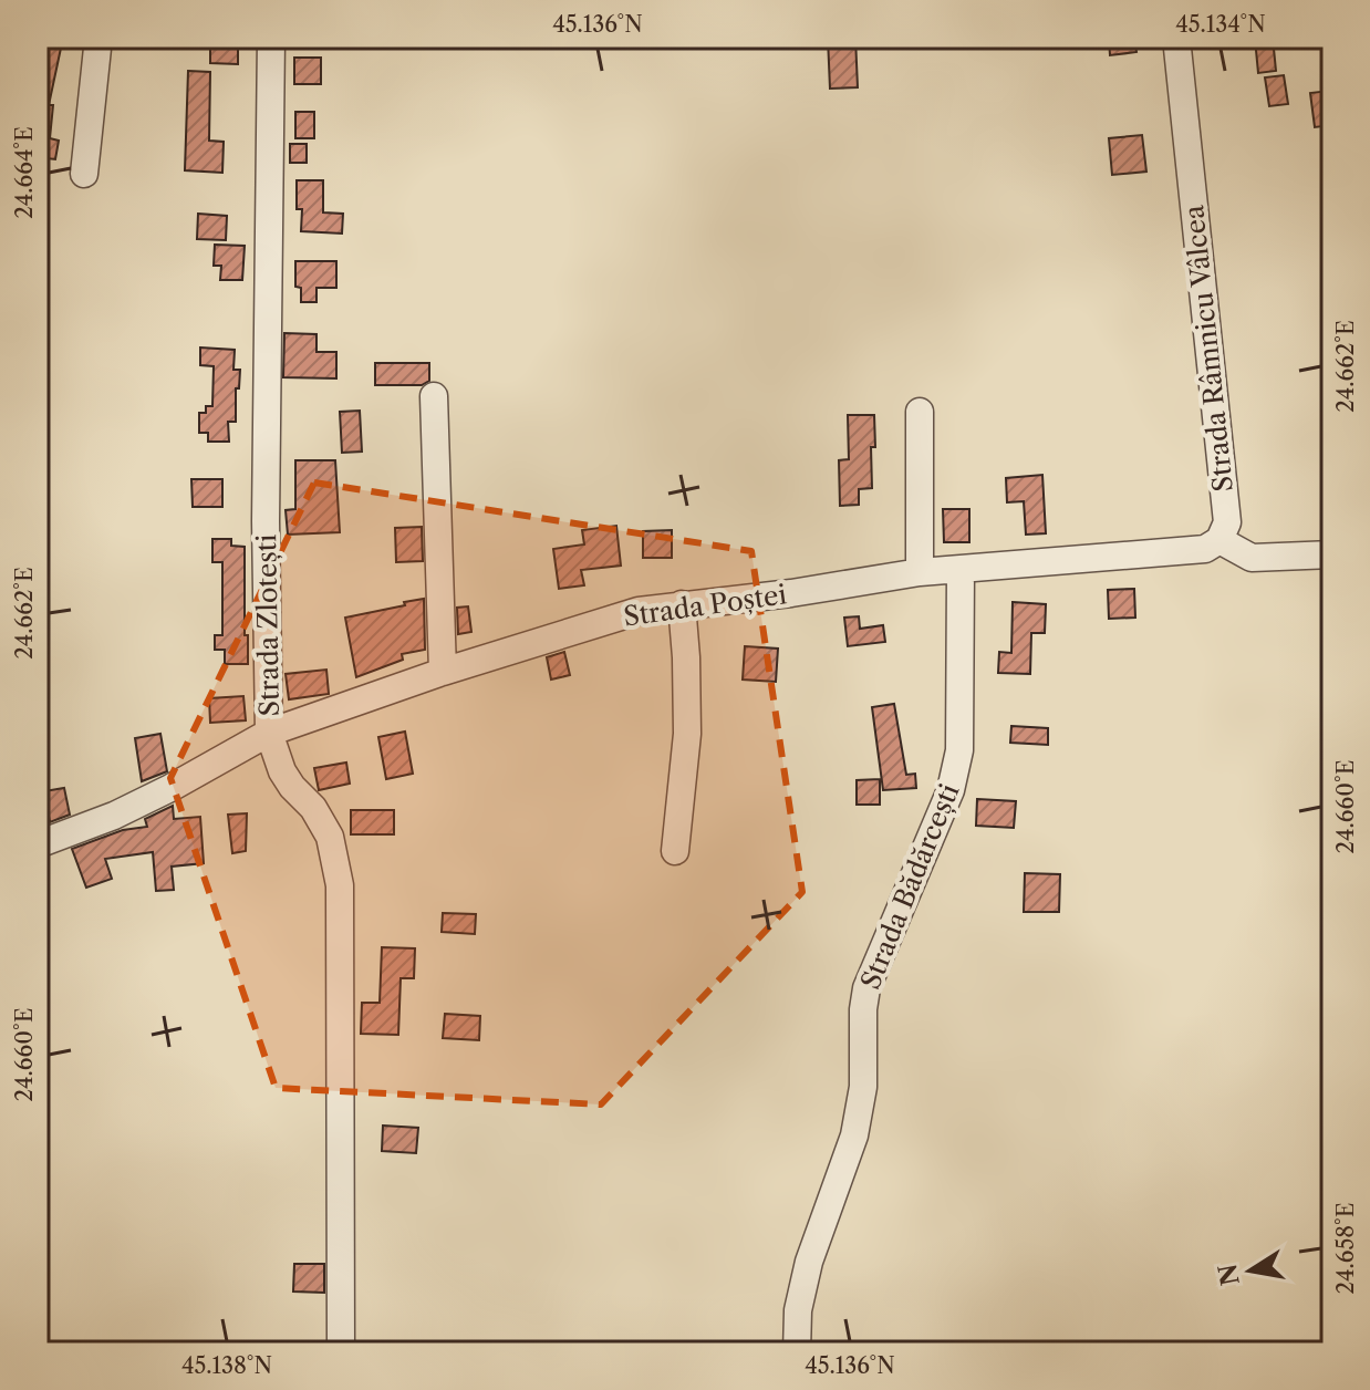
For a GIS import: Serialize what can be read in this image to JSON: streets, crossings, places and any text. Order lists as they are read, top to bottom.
{
  "streets": {
    "street": [
      "Strada Râmnicu Vâlcea",
      "Strada Poștei",
      "Strada Zlotești",
      "Strada Bădărcești"
    ]
  },
  "crossings": [
    ["Strada Râmnicu Vâlcea", "Strada Poștei"],
    ["Strada Poștei", "Strada Zlotești"],
    ["Strada Poștei", "Strada Bădărcești"]
  ],
  "north": "left",
  "coordinates": [
    "45.136°N",
    "45.134°N",
    "24.664°E",
    "24.662°E",
    "24.660°E",
    "24.658°E",
    "45.138°N"
  ]
}
